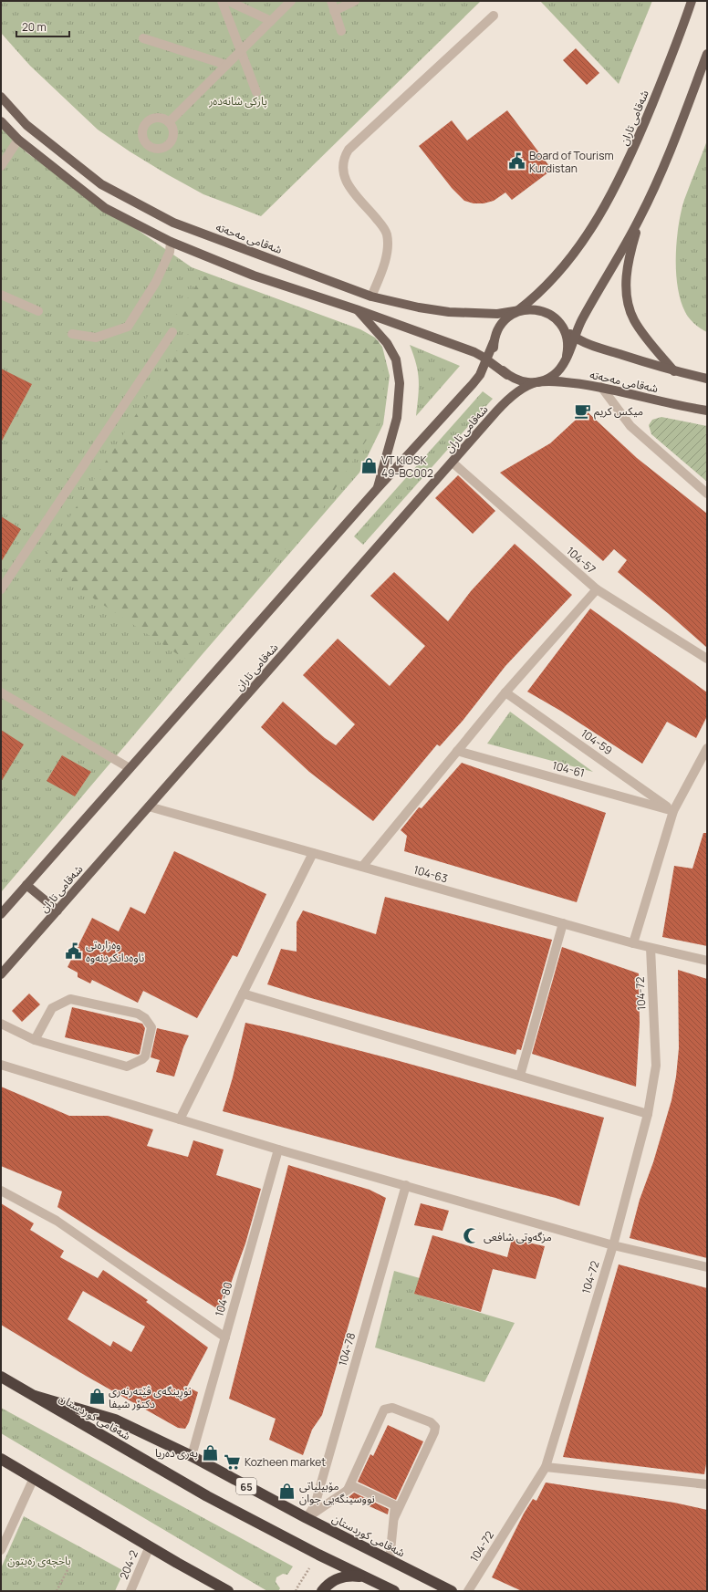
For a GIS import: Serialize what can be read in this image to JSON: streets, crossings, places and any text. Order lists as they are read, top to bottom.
{
  "streets": {
    "highway": ["شەقامی کوردستان", "65"],
    "main road": ["شەقامی تاران", "شەقامی مەحەتە"],
    "street": [
      "104-57",
      "104-59",
      "104-61",
      "104-63",
      "104-72",
      "104-80",
      "104-78",
      "204-2"
    ]
  },
  "crossings": [
    ["شەقامی تاران", "شەقامی مەحەتە"],
    ["شەقامی تاران", "104-57"],
    ["شەقامی تاران", "104-63"],
    ["104-59", "104-61"],
    ["104-63", "104-72"],
    ["104-80", "شەقامی کوردستان"],
    ["104-78", "شەقامی کوردستان"]
  ],
  "parks": ["پارکی شانەدەر", "باخچەی زەیتون"],
  "places": {
    "public building": ["Board of Tourism Kurdistan", "وەزارەتی ئاوەدانکردنەوە"],
    "cafe": ["ميكس كريم"],
    "shop": [
      "VT KIOSK 49-BC002",
      "نۆڕینگەی ڤێتەرنەری دکتۆر شیفا",
      "پەری دەریا",
      "مۆبیلیاتی نووسینگەیی جوان"
    ],
    "mosque": ["مزگەوتی شافعی"],
    "supermarket": ["Kozheen market"]
  },
  "scale_bar": "20 m"
}
